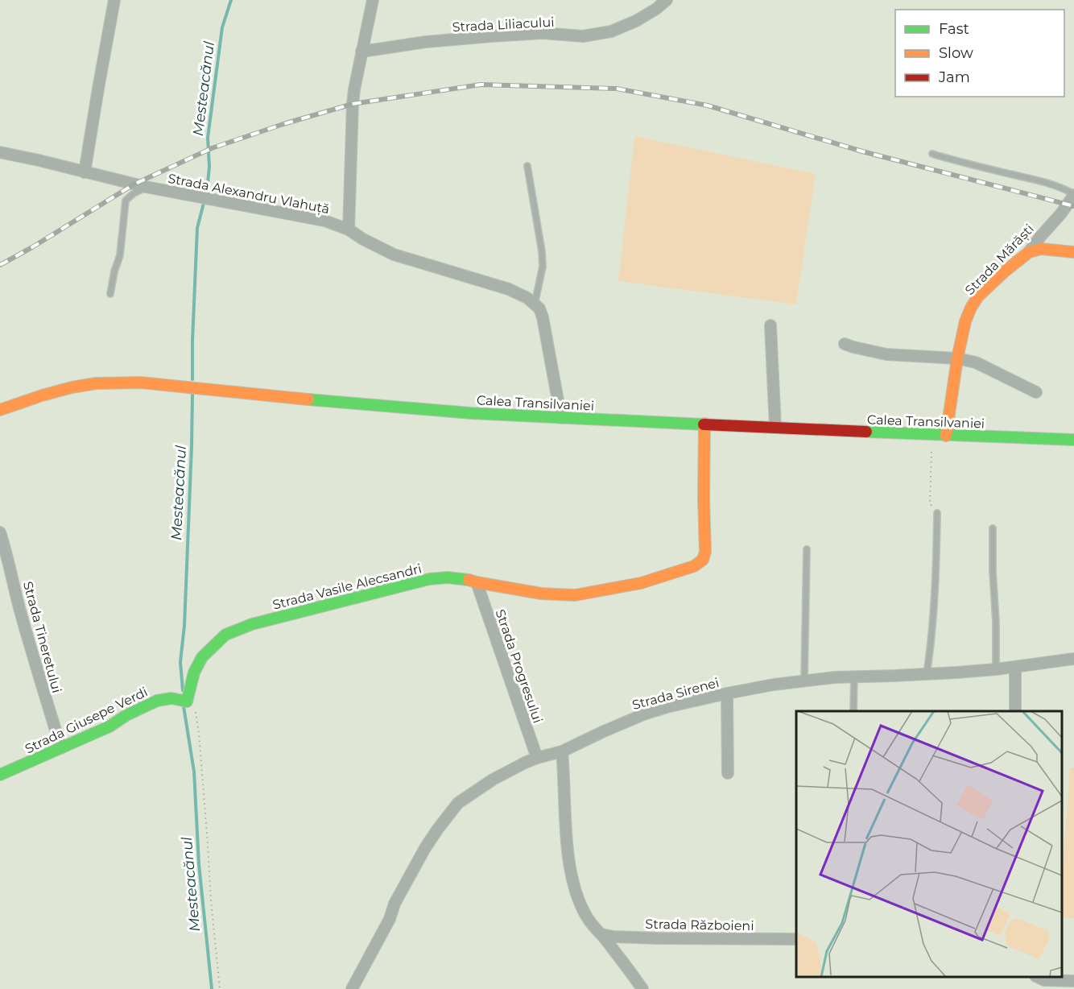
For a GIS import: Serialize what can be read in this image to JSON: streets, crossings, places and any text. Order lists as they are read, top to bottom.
{
  "streets": {
    "main road": [
      "Strada Mărăști",
      "Calea Transilvaniei",
      "Strada Vasile Alecsandri",
      "Strada Giusepe Verdi"
    ],
    "street": [
      "Strada Liliacului",
      "Strada Alexandru Vlahuță",
      "Strada Tineretului",
      "Strada Progresului",
      "Strada Sirenei",
      "Strada Războieni"
    ]
  },
  "crossings": [
    ["Strada Mărăști", "Calea Transilvaniei"],
    ["Calea Transilvaniei", "Strada Vasile Alecsandri"],
    ["Strada Vasile Alecsandri", "Strada Progresului"],
    ["Strada Vasile Alecsandri", "Strada Giusepe Verdi"],
    ["Strada Tineretului", "Strada Giusepe Verdi"],
    ["Strada Progresului", "Strada Sirenei"]
  ],
  "water": ["Mesteacănul"],
  "legend": ["Fast", "Slow", "Jam"]
}
